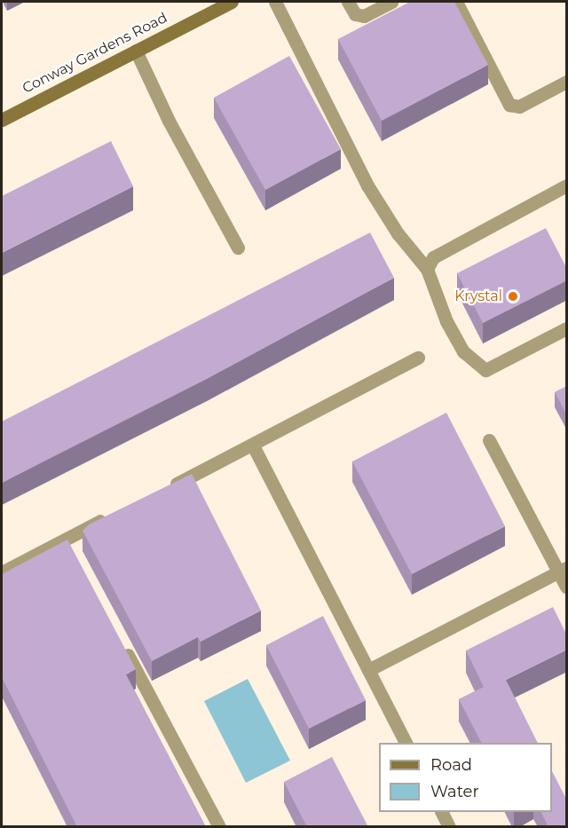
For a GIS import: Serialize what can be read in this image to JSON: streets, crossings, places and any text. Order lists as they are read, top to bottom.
{
  "streets": {
    "street": ["Conway Gardens Road"]
  },
  "places": ["Krystal"],
  "legend": ["Road", "Water"]
}
